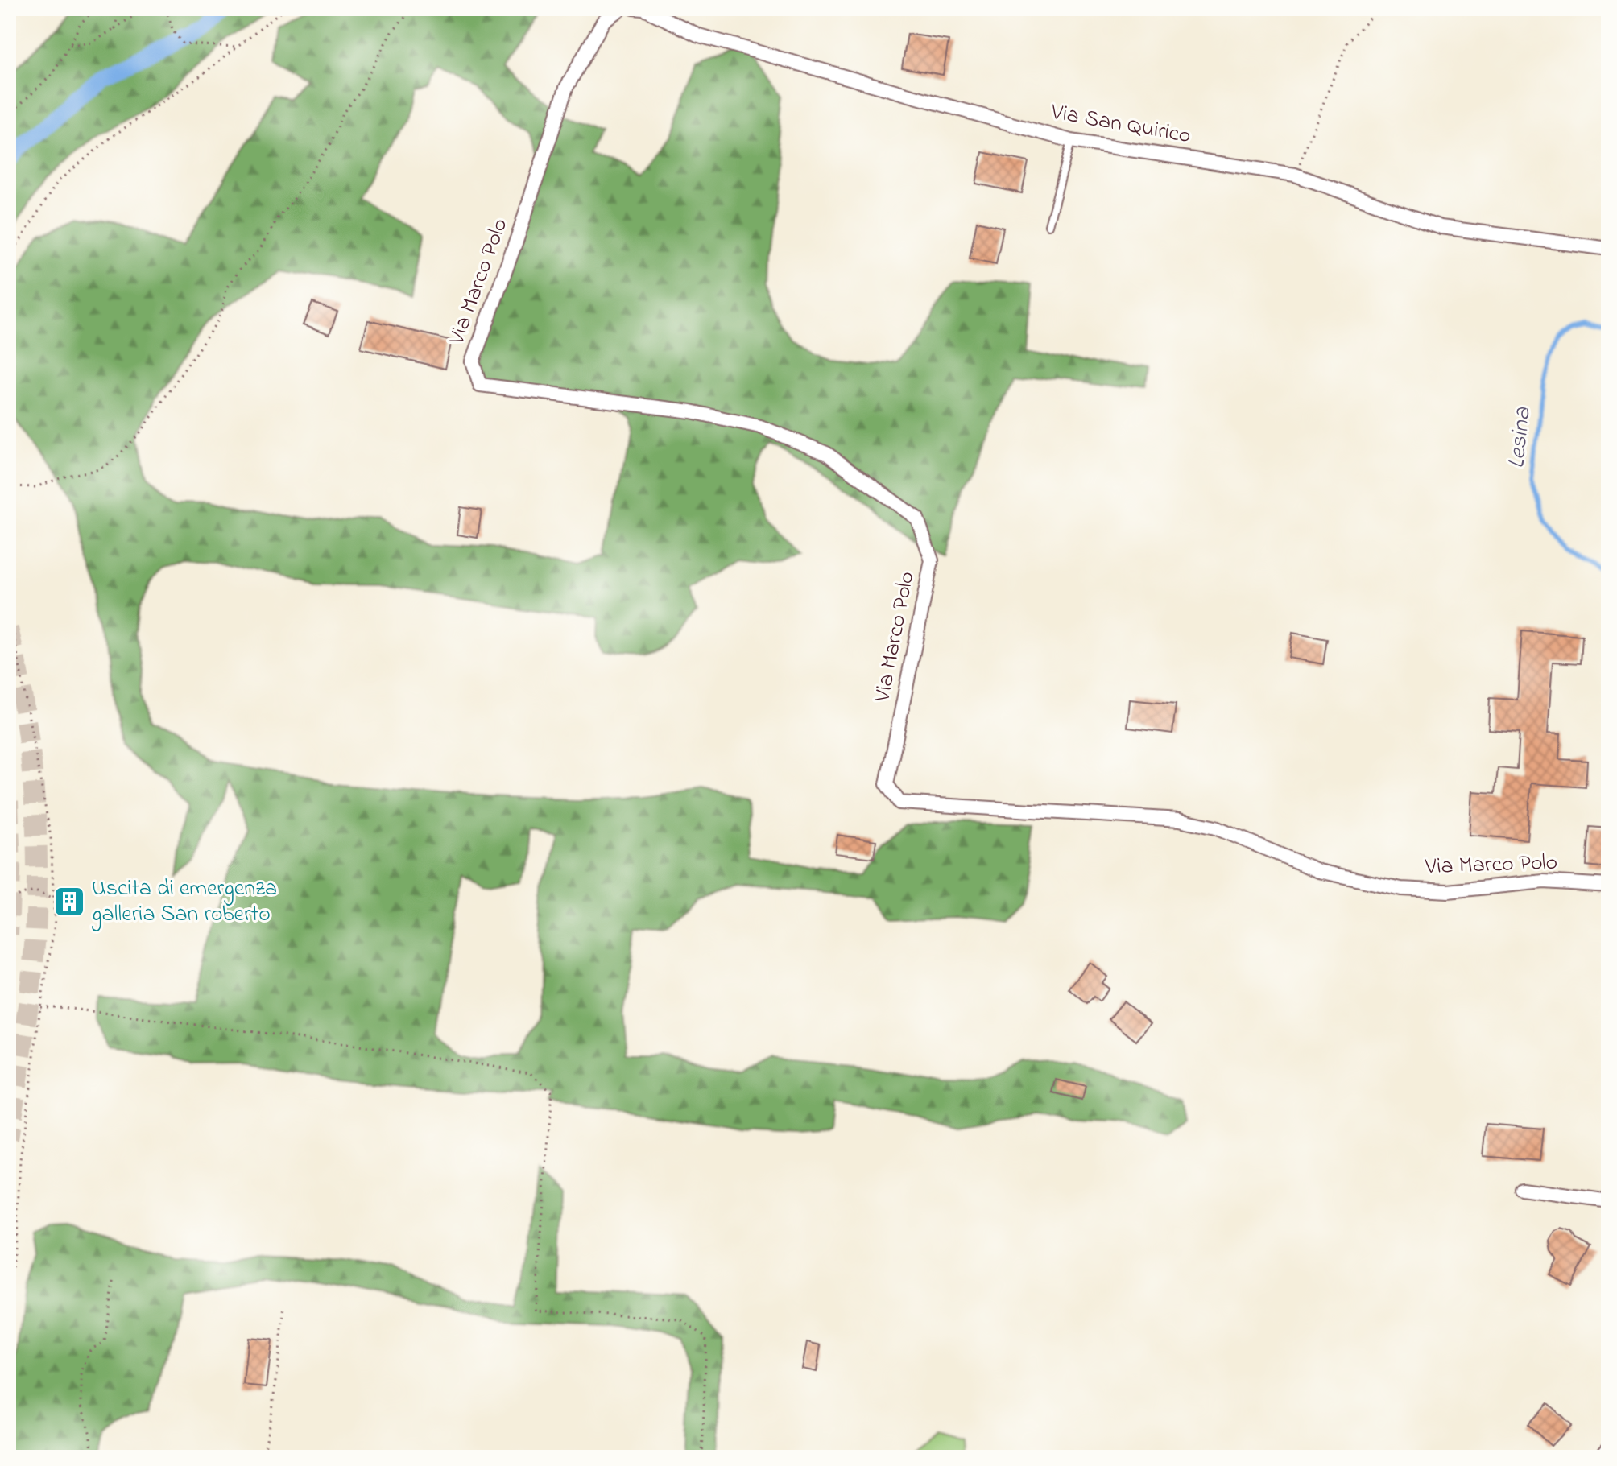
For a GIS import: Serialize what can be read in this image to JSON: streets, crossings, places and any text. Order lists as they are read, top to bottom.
{
  "streets": {
    "street": ["Via San Quirico", "Via Marco Polo"]
  },
  "water": ["Lesina"],
  "places": {
    "building": ["Uscita di emergenza galleria San roberto"]
  }
}
